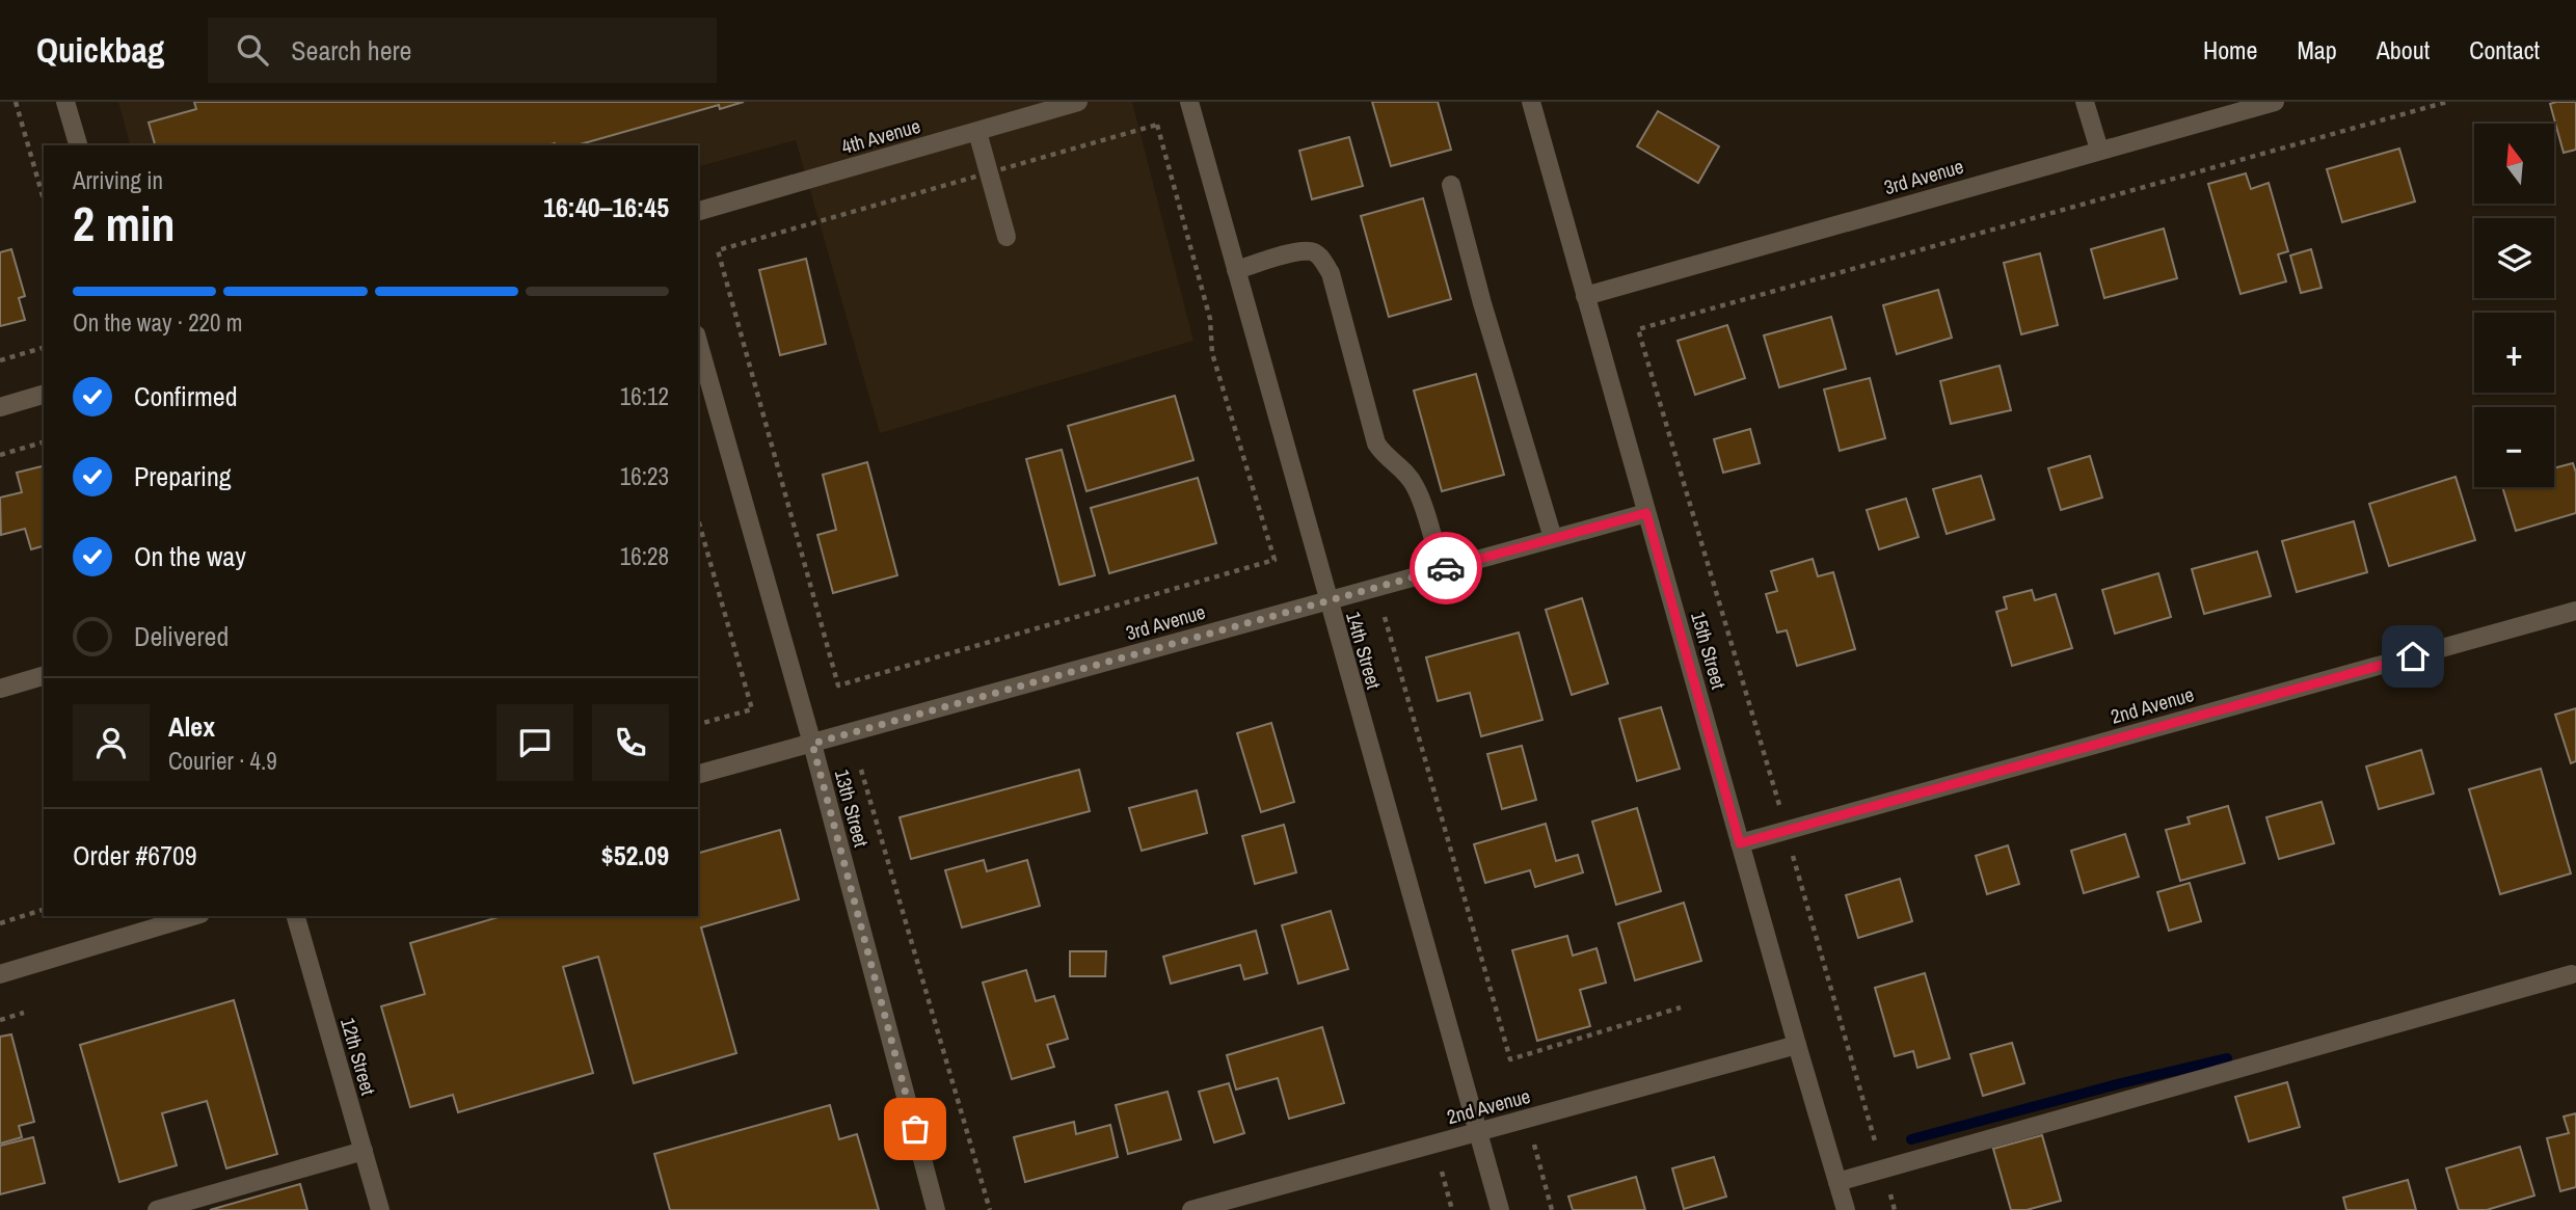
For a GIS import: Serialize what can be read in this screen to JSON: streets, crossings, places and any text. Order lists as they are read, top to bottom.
{
  "streets": {
    "street": [
      "4th Avenue",
      "3rd Avenue",
      "14th Street",
      "15th Street",
      "2nd Avenue",
      "13th Street",
      "12th Street"
    ]
  },
  "crossings": [
    ["3rd Avenue", "14th Street"],
    ["3rd Avenue", "15th Street"],
    ["3rd Avenue", "13th Street"],
    ["14th Street", "2nd Avenue"],
    ["15th Street", "2nd Avenue"]
  ],
  "north": "top",
  "page": {
    "header": "Quickbag",
    "search": "Search here",
    "nav": [
      "Home",
      "Map",
      "About",
      "Contact"
    ],
    "map_buttons": ["+", "−"],
    "heading": ["2 min", "Arriving in", "16:40–16:45"],
    "panel": [
      "Alex",
      "Courier · 4.9",
      "Order #6709",
      "$52.09"
    ],
    "bar": "On the way · 220 m",
    "list": [
      ["Confirmed", "16:12"],
      ["Preparing", "16:23"],
      ["On the way", "16:28"],
      "Delivered"
    ]
  }
}
